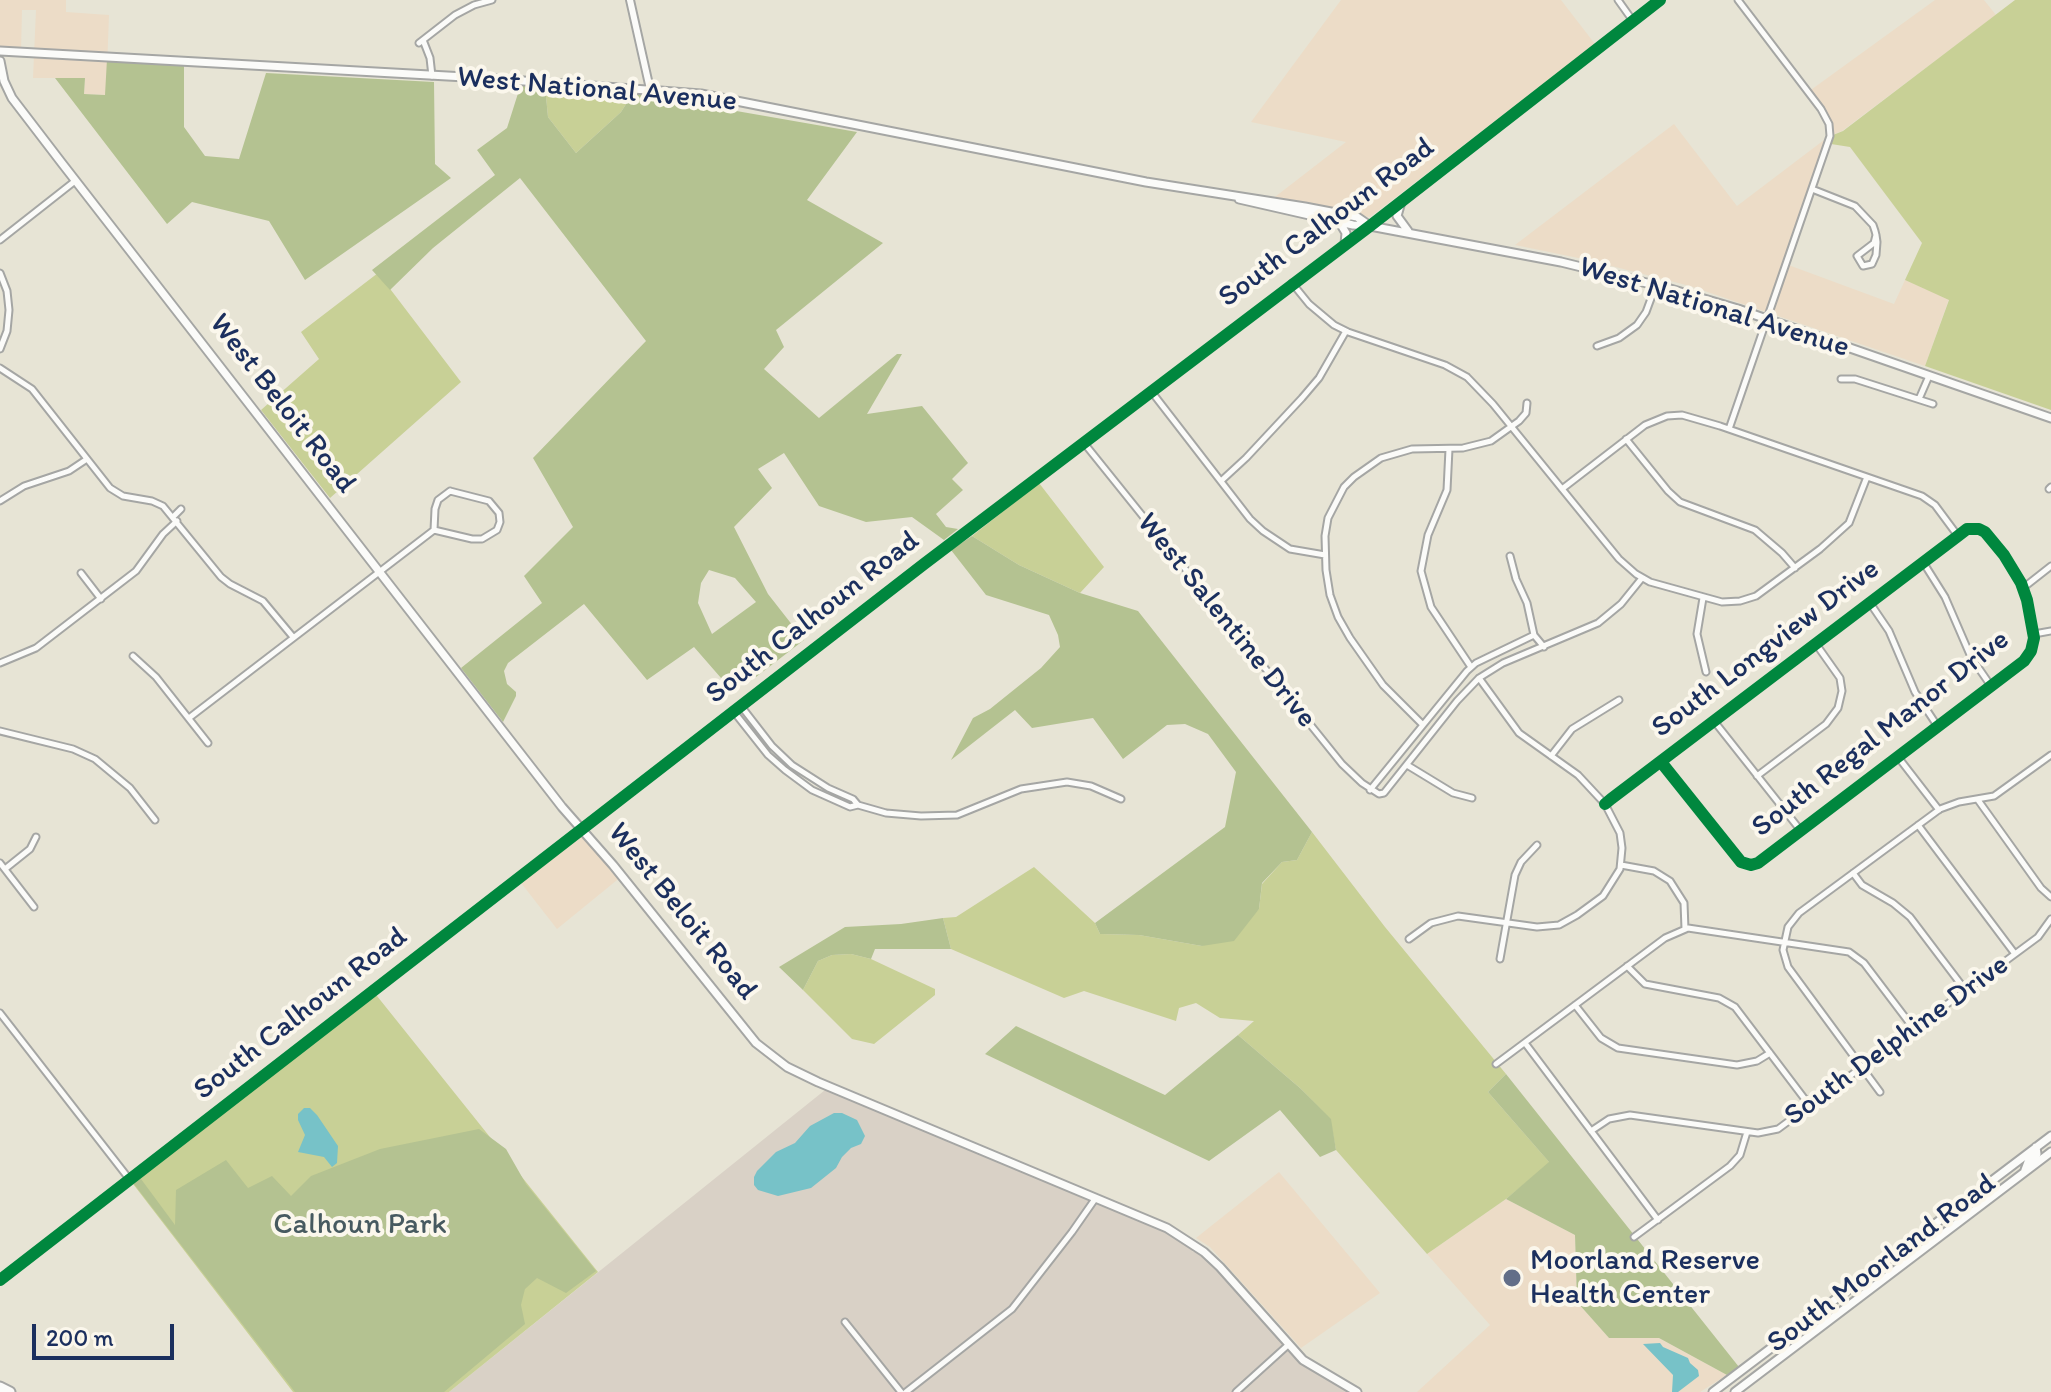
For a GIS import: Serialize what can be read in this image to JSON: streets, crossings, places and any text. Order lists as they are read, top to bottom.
{
  "streets": {
    "main road": ["West National Avenue", "West Beloit Road", "South Moorland Road"],
    "street": [
      "South Calhoun Road",
      "West Salentine Drive",
      "South Longview Drive",
      "South Regal Manor Drive",
      "South Delphine Drive"
    ]
  },
  "crossings": [
    ["West National Avenue", "South Calhoun Road"],
    ["South Calhoun Road", "West Beloit Road"],
    ["South Calhoun Road", "West Salentine Drive"],
    ["South Longview Drive", "South Regal Manor Drive"]
  ],
  "parks": ["Calhoun Park"],
  "places": ["Moorland Reserve Health Center"],
  "scale_bar": "200 m"
}
